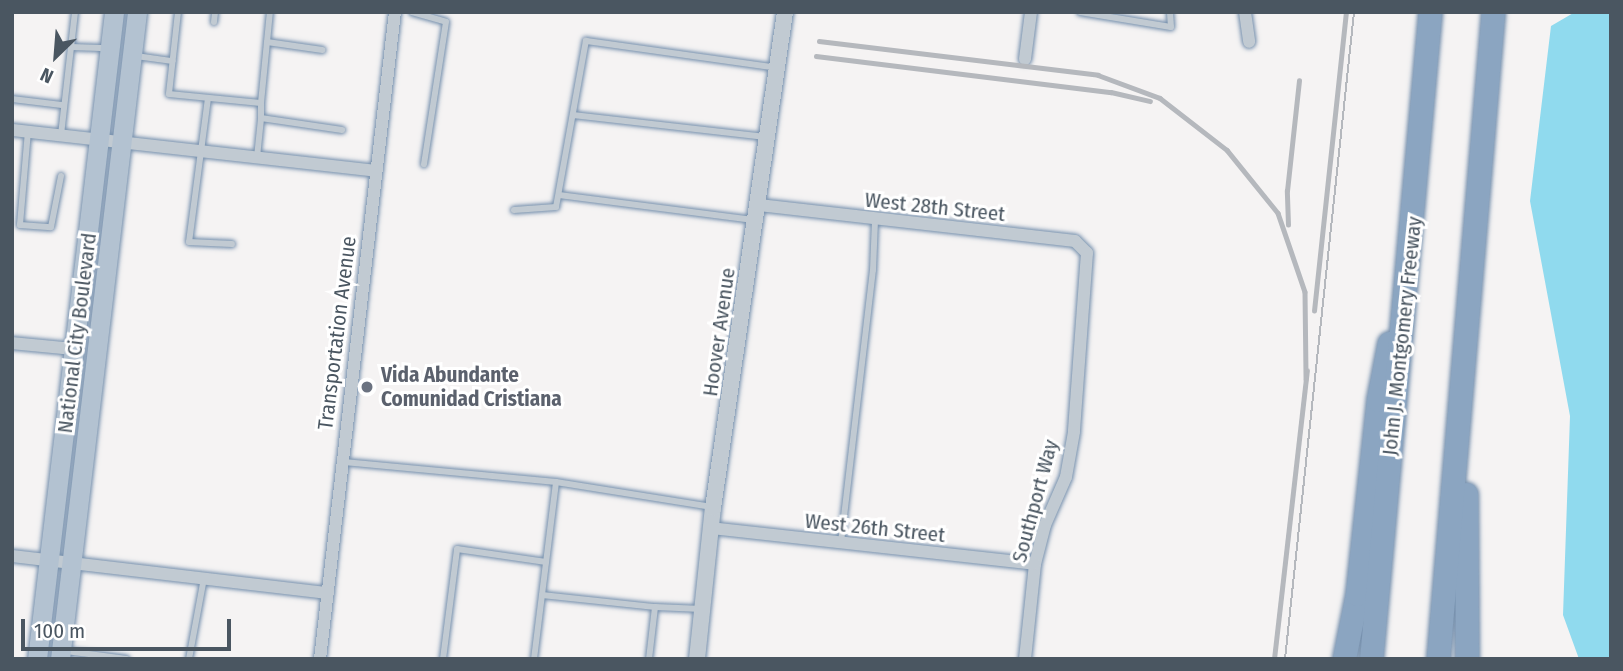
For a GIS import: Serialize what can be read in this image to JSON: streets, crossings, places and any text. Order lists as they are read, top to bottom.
{
  "streets": {
    "highway": ["John J. Montgomery Freeway"],
    "main road": ["National City Boulevard"],
    "street": [
      "West 28th Street",
      "Hoover Avenue",
      "Transportation Avenue",
      "Southport Way",
      "West 26th Street"
    ]
  },
  "crossings": [
    ["West 28th Street", "Hoover Avenue"],
    ["West 28th Street", "Southport Way"],
    ["Hoover Avenue", "West 26th Street"],
    ["Southport Way", "West 26th Street"]
  ],
  "places": ["Vida Abundante Comunidad Cristiana"],
  "scale_bar": "100 m",
  "north": "bottom left"
}
